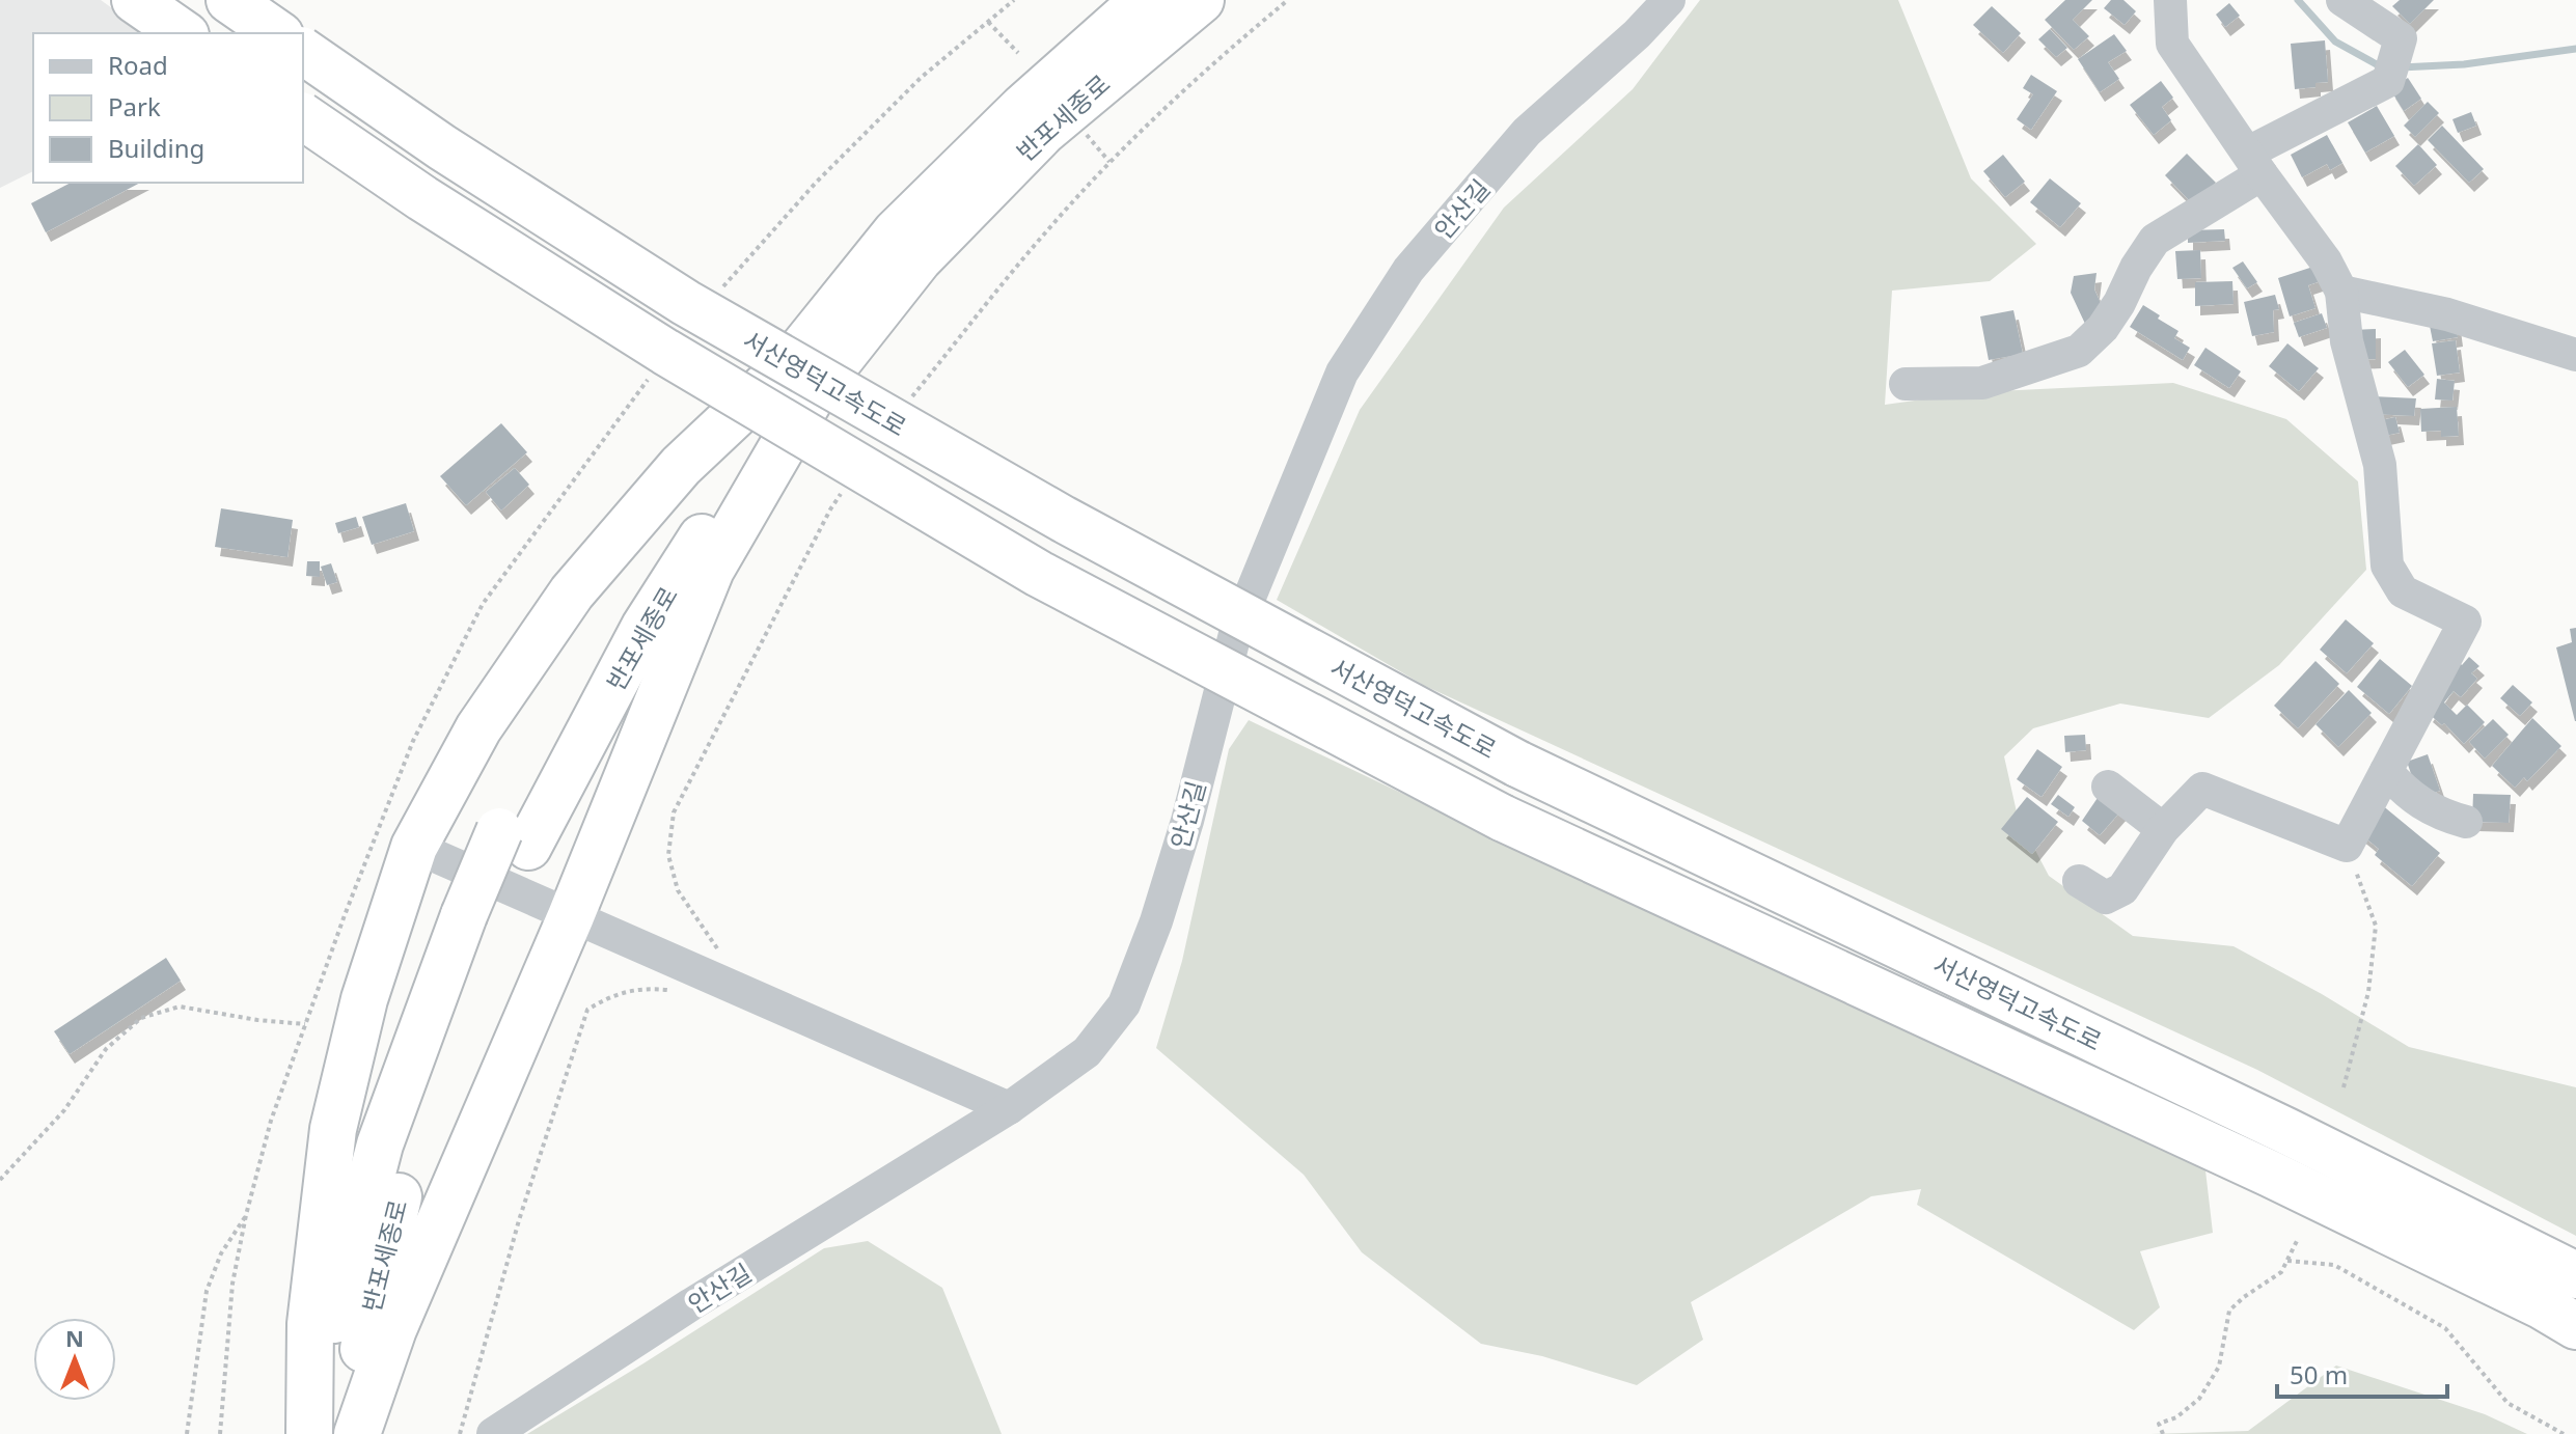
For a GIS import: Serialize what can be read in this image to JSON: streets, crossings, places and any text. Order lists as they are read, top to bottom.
{
  "streets": {
    "highway": ["반포세종로", "서산영덕고속도로"],
    "street": ["안산길"]
  },
  "legend": ["Road", "Park", "Building"],
  "scale_bar": "50 m",
  "north": "top"
}
